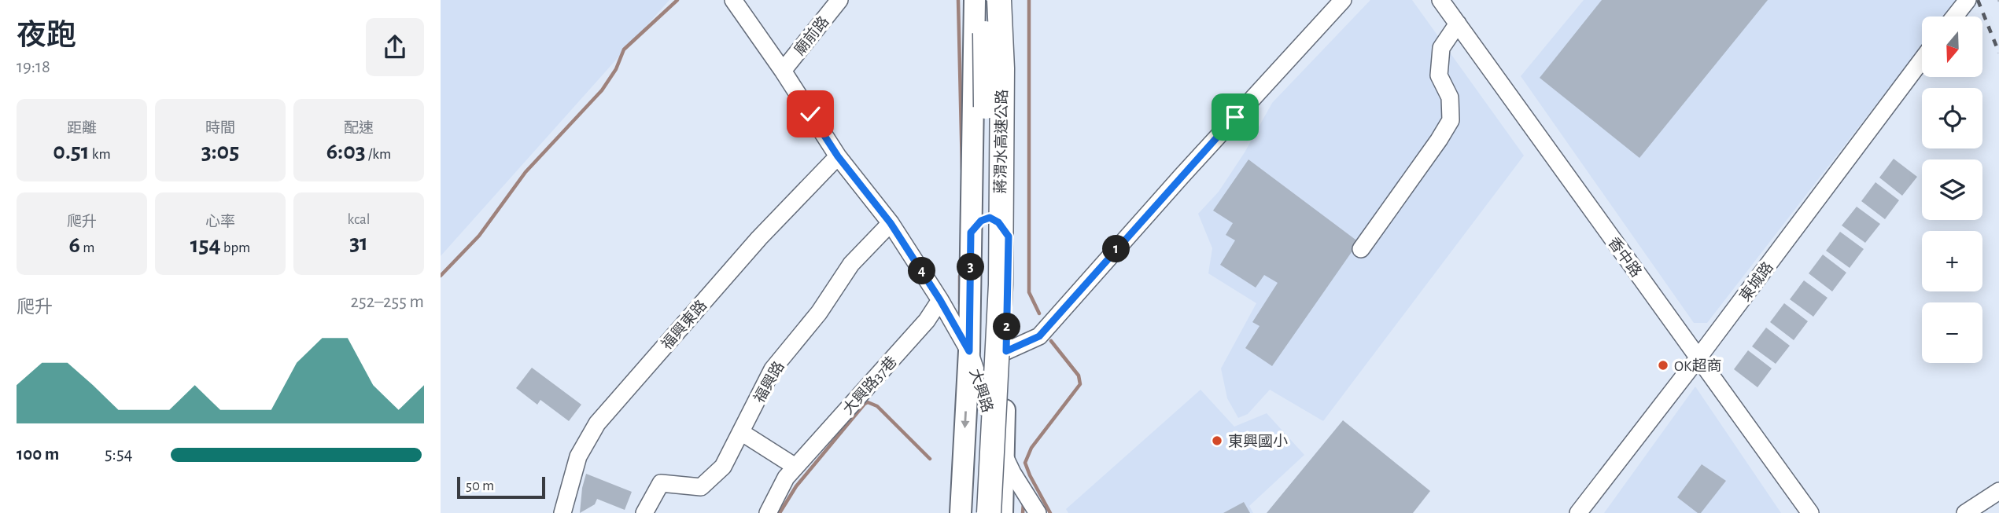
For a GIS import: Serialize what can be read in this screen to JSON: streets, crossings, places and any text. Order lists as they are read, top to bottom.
{
  "streets": {
    "highway": ["蔣渭水高速公路"],
    "street": [
      "廟前路",
      "香中路",
      "東城路",
      "福興東路",
      "福興路",
      "大興路37巷",
      "大興路"
    ]
  },
  "crossings": [
    ["廟前路", "大興路"],
    ["香中路", "東城路"],
    ["福興東路", "大興路"],
    ["福興路", "大興路"],
    ["大興路37巷", "大興路"]
  ],
  "places": ["OK超商", "東興國小"],
  "scale_bar": "50 m",
  "north": "bottom",
  "page": {
    "heading": ["夜跑", "19:18"],
    "map_buttons": ["+", "−"],
    "stats": [
      ["距離", "0.51 km"],
      ["時間", "3:05"],
      ["配速", "6:03 /km"],
      ["爬升", "6 m"],
      ["心率", "154 bpm"],
      ["kcal", "31"]
    ],
    "pins": [
      "1",
      "3",
      "4",
      "2"
    ],
    "chart": ["爬升", "252–255 m"],
    "list": [
      {
        "name": "100 m",
        "note": "5:54"
      }
    ],
    "scale": "50 m"
  }
}
